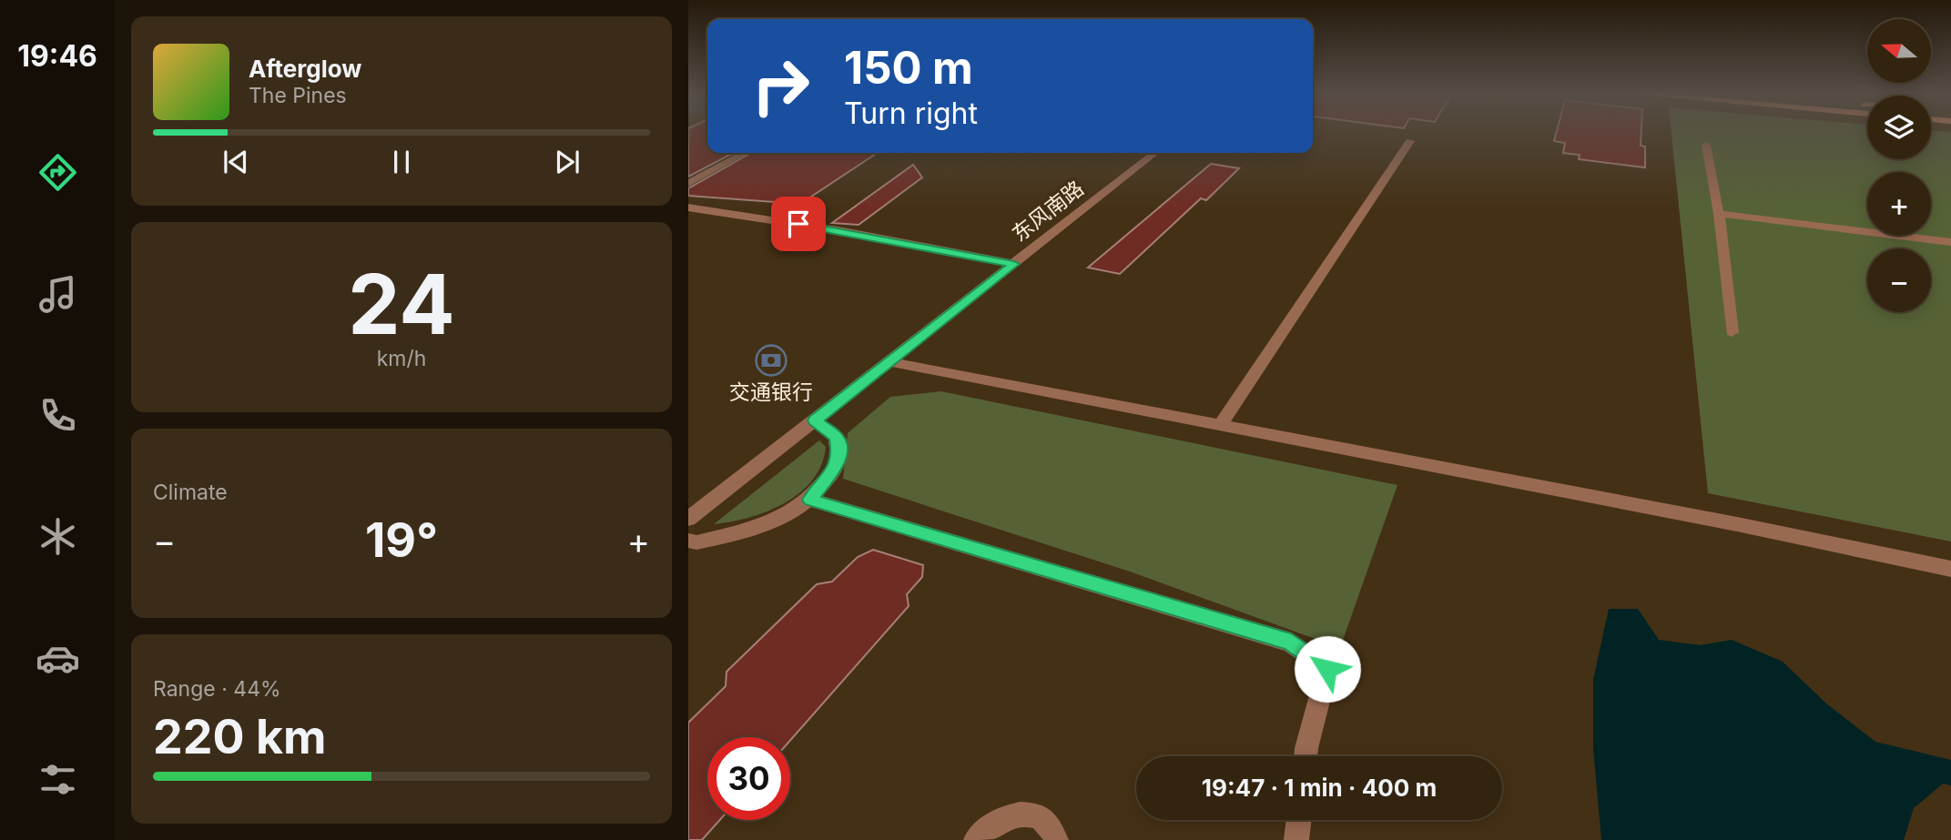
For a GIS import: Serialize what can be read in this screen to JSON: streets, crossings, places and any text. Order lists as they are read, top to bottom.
{
  "streets": {
    "street": ["东风南路"]
  },
  "places": {
    "bank": ["交通银行"]
  },
  "north": "left",
  "page": {
    "tabs": "19:46",
    "map_buttons": ["+", "−"],
    "turn": ["150 m", "Turn right"],
    "song": ["Afterglow", "The Pines"],
    "tile": [
      ["24", "km/h"],
      "Climate",
      ["Range · 44%", "220 km"]
    ],
    "heat": ["−", "19°", "+"],
    "limit": "30",
    "trip": "19:47 · 1 min · 400 m"
  }
}
